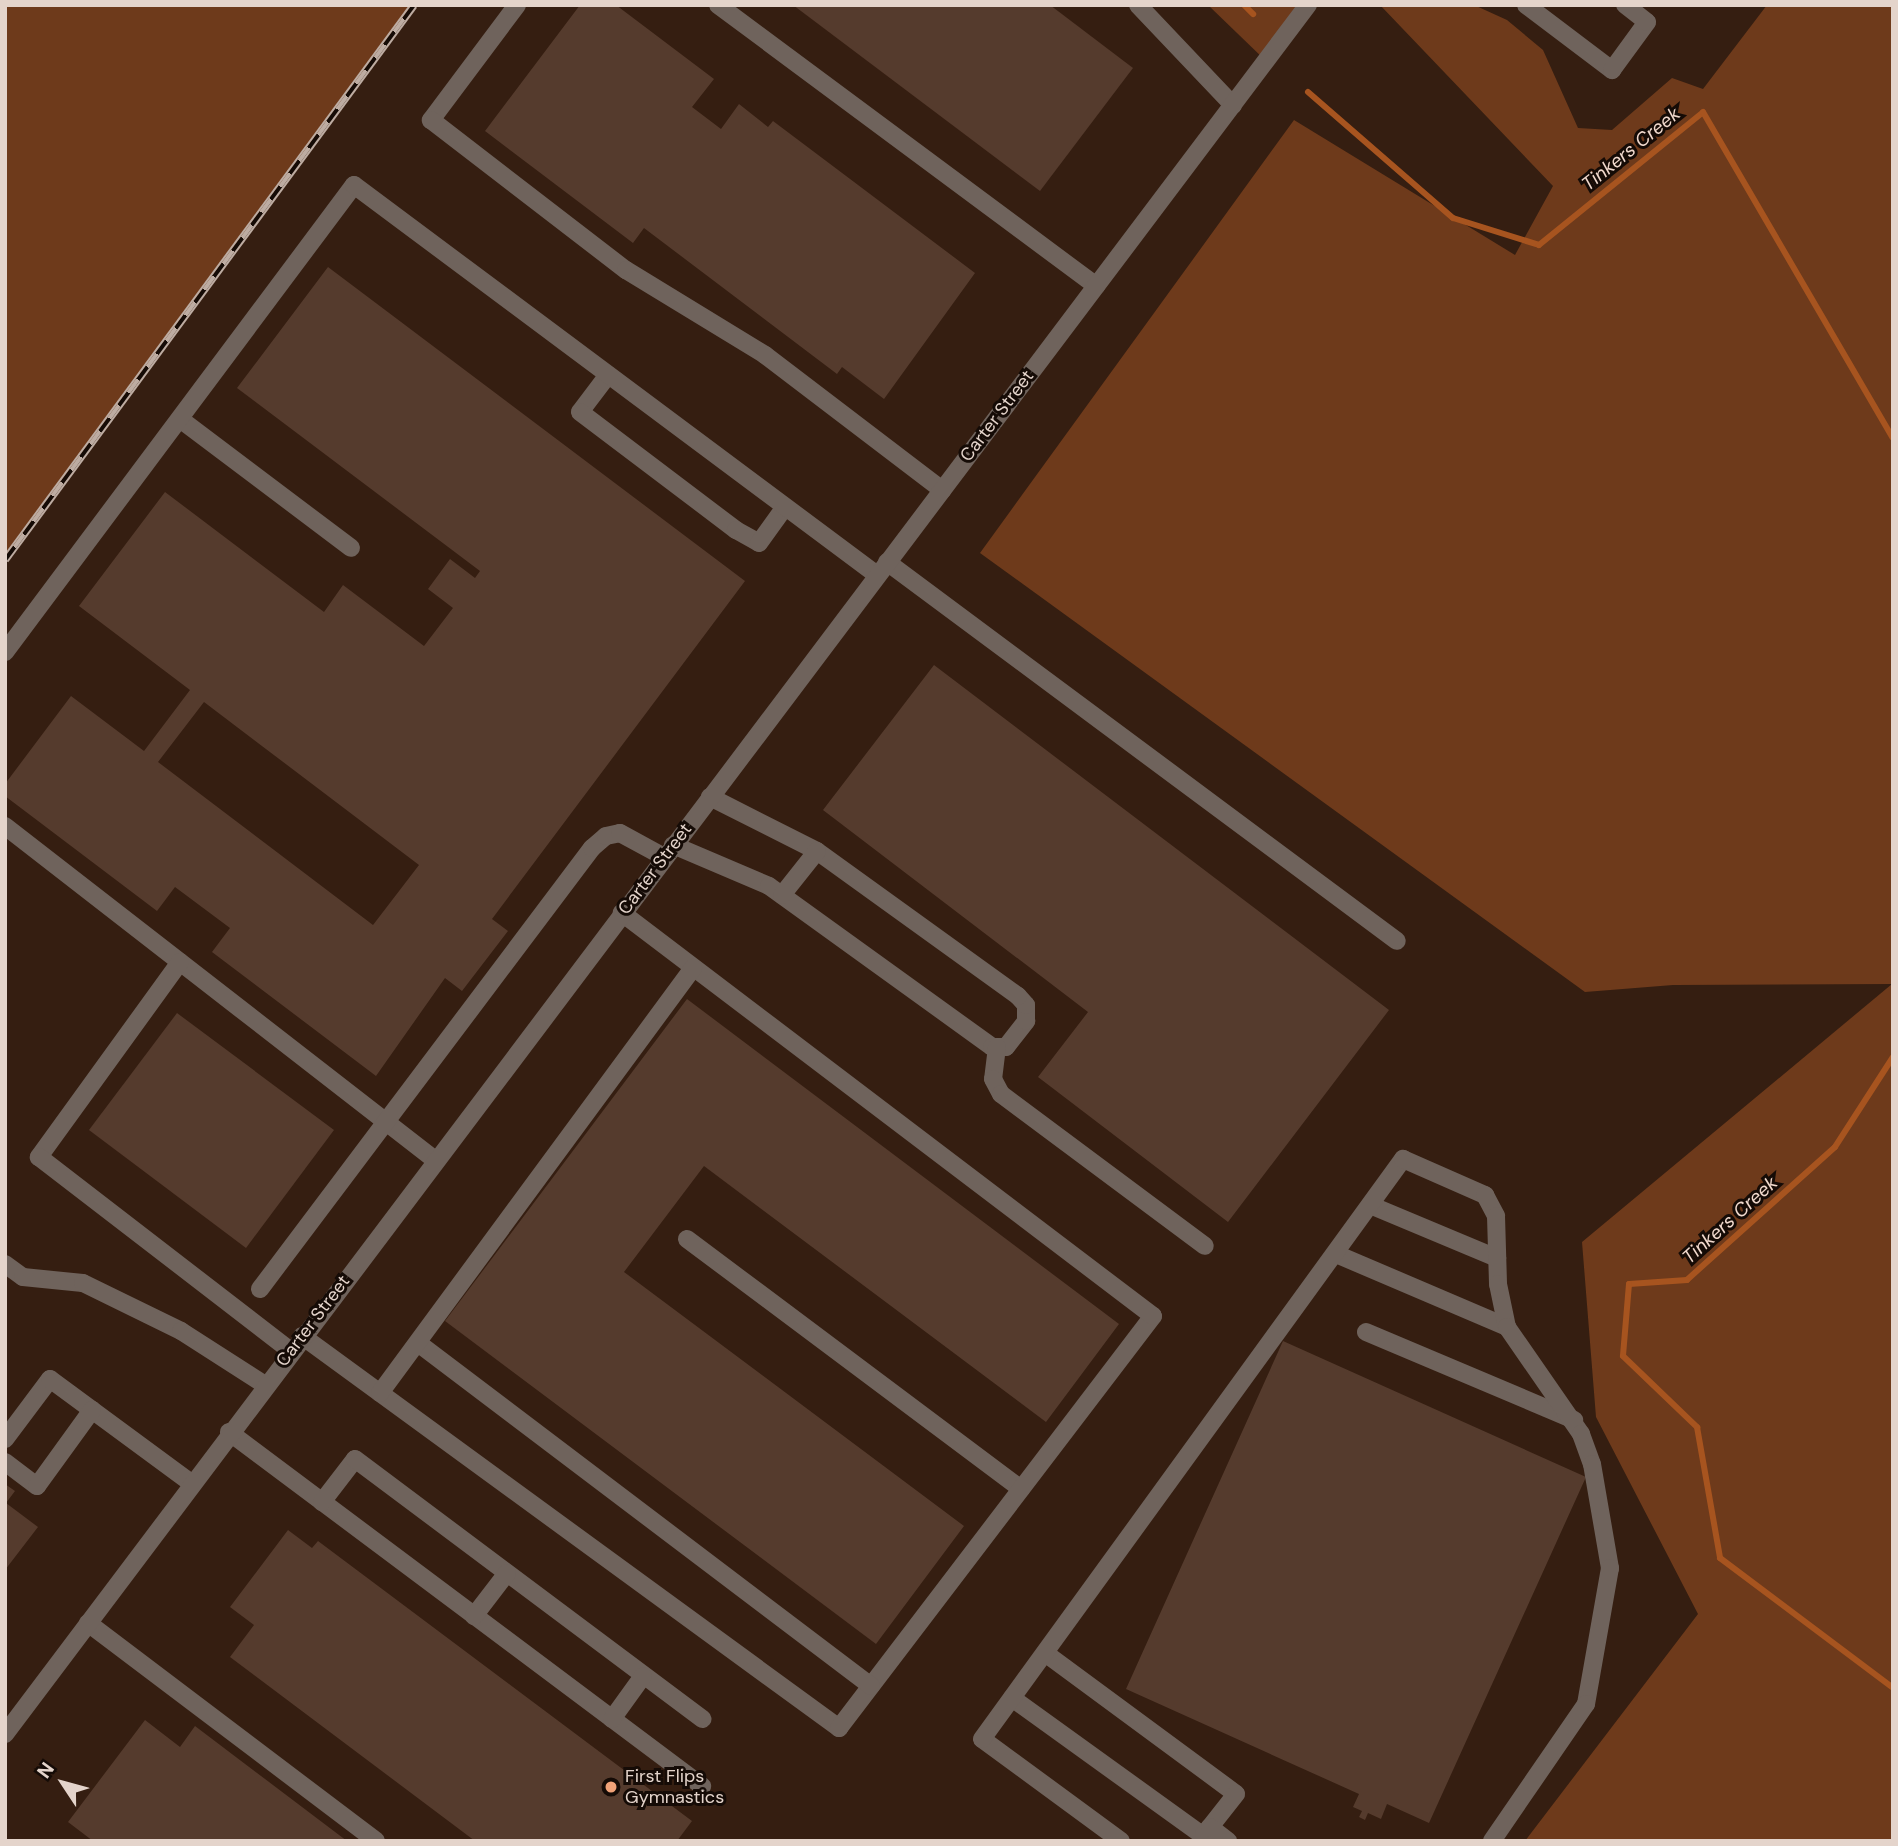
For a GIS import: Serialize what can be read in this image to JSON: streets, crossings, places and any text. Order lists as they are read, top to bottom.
{
  "streets": {
    "street": ["Carter Street"]
  },
  "water": ["Tinkers Creek"],
  "places": ["First Flips Gymnastics"],
  "north": "top left"
}
